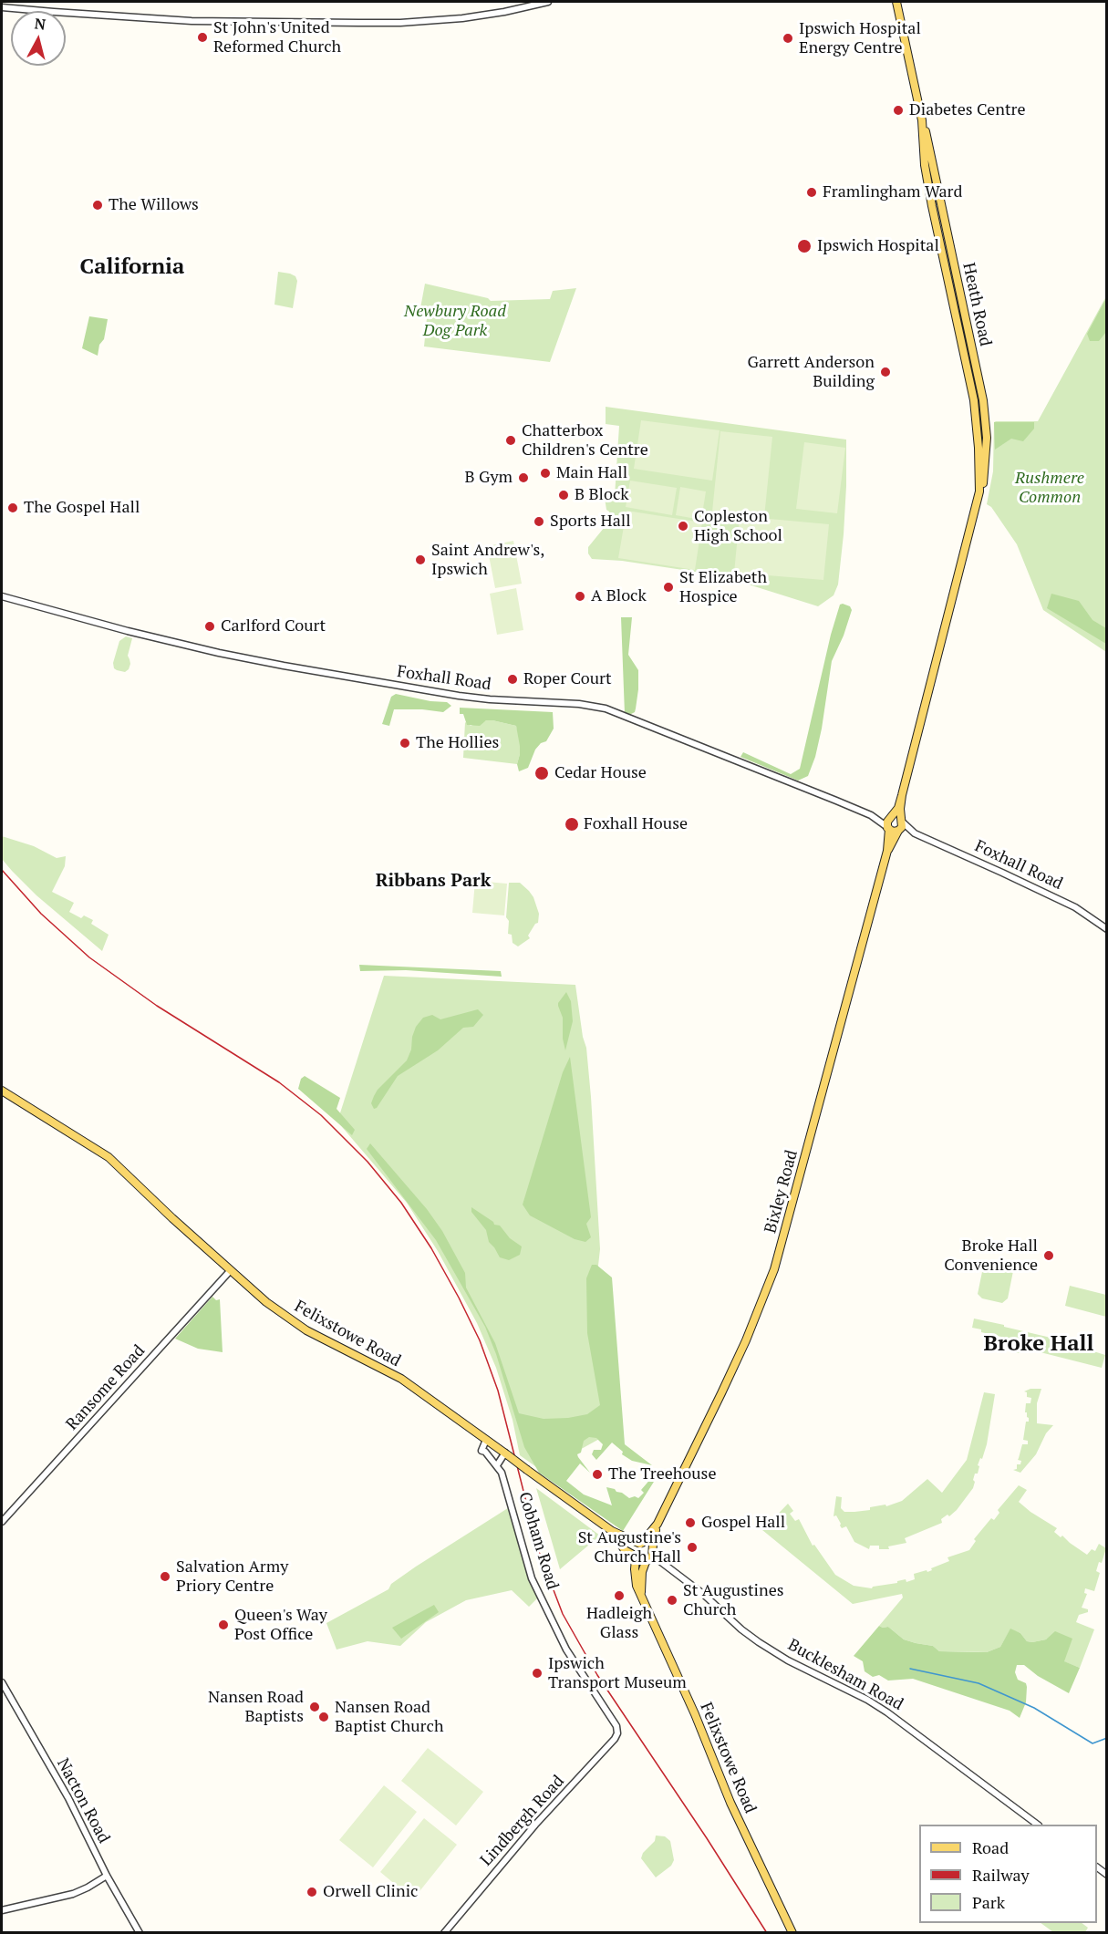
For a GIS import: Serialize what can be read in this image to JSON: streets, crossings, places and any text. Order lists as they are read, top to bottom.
{
  "streets": {
    "main road": ["Heath Road", "Bixley Road", "Felixstowe Road"],
    "street": [
      "Foxhall Road",
      "Ransome Road",
      "Cobham Road",
      "Bucklesham Road",
      "Nacton Road",
      "Lindbergh Road"
    ]
  },
  "crossings": [
    ["Heath Road", "Foxhall Road"],
    ["Heath Road", "Bixley Road"],
    ["Foxhall Road", "Bixley Road"],
    ["Bixley Road", "Felixstowe Road"],
    ["Bixley Road", "Bucklesham Road"],
    ["Felixstowe Road", "Ransome Road"],
    ["Felixstowe Road", "Cobham Road"],
    ["Felixstowe Road", "Bucklesham Road"],
    ["Cobham Road", "Lindbergh Road"]
  ],
  "districts": ["California", "Ribbans Park", "Broke Hall"],
  "parks": ["Newbury Road Dog Park", "Rushmere Common"],
  "places": [
    "St John's United Reformed Church",
    "Ipswich Hospital Energy Centre",
    "Diabetes Centre",
    "Framlingham Ward",
    "The Willows",
    "Ipswich Hospital",
    "Garrett Anderson Building",
    "Chatterbox Children's Centre",
    "Main Hall",
    "B Gym",
    "B Block",
    "The Gospel Hall",
    "Sports Hall",
    "Copleston High School",
    "Saint Andrew's, Ipswich",
    "St Elizabeth Hospice",
    "A Block",
    "Carlford Court",
    "Roper Court",
    "The Hollies",
    "Cedar House",
    "Foxhall House",
    "Broke Hall Convenience",
    "The Treehouse",
    "Gospel Hall",
    "St Augustine's Church Hall",
    "Salvation Army Priory Centre",
    "Hadleigh Glass",
    "St Augustines Church",
    "Queen's Way Post Office",
    "Ipswich Transport Museum",
    "Nansen Road Baptists",
    "Nansen Road Baptist Church",
    "Orwell Clinic"
  ],
  "legend": ["Road", "Railway", "Park"],
  "north": "top"
}
